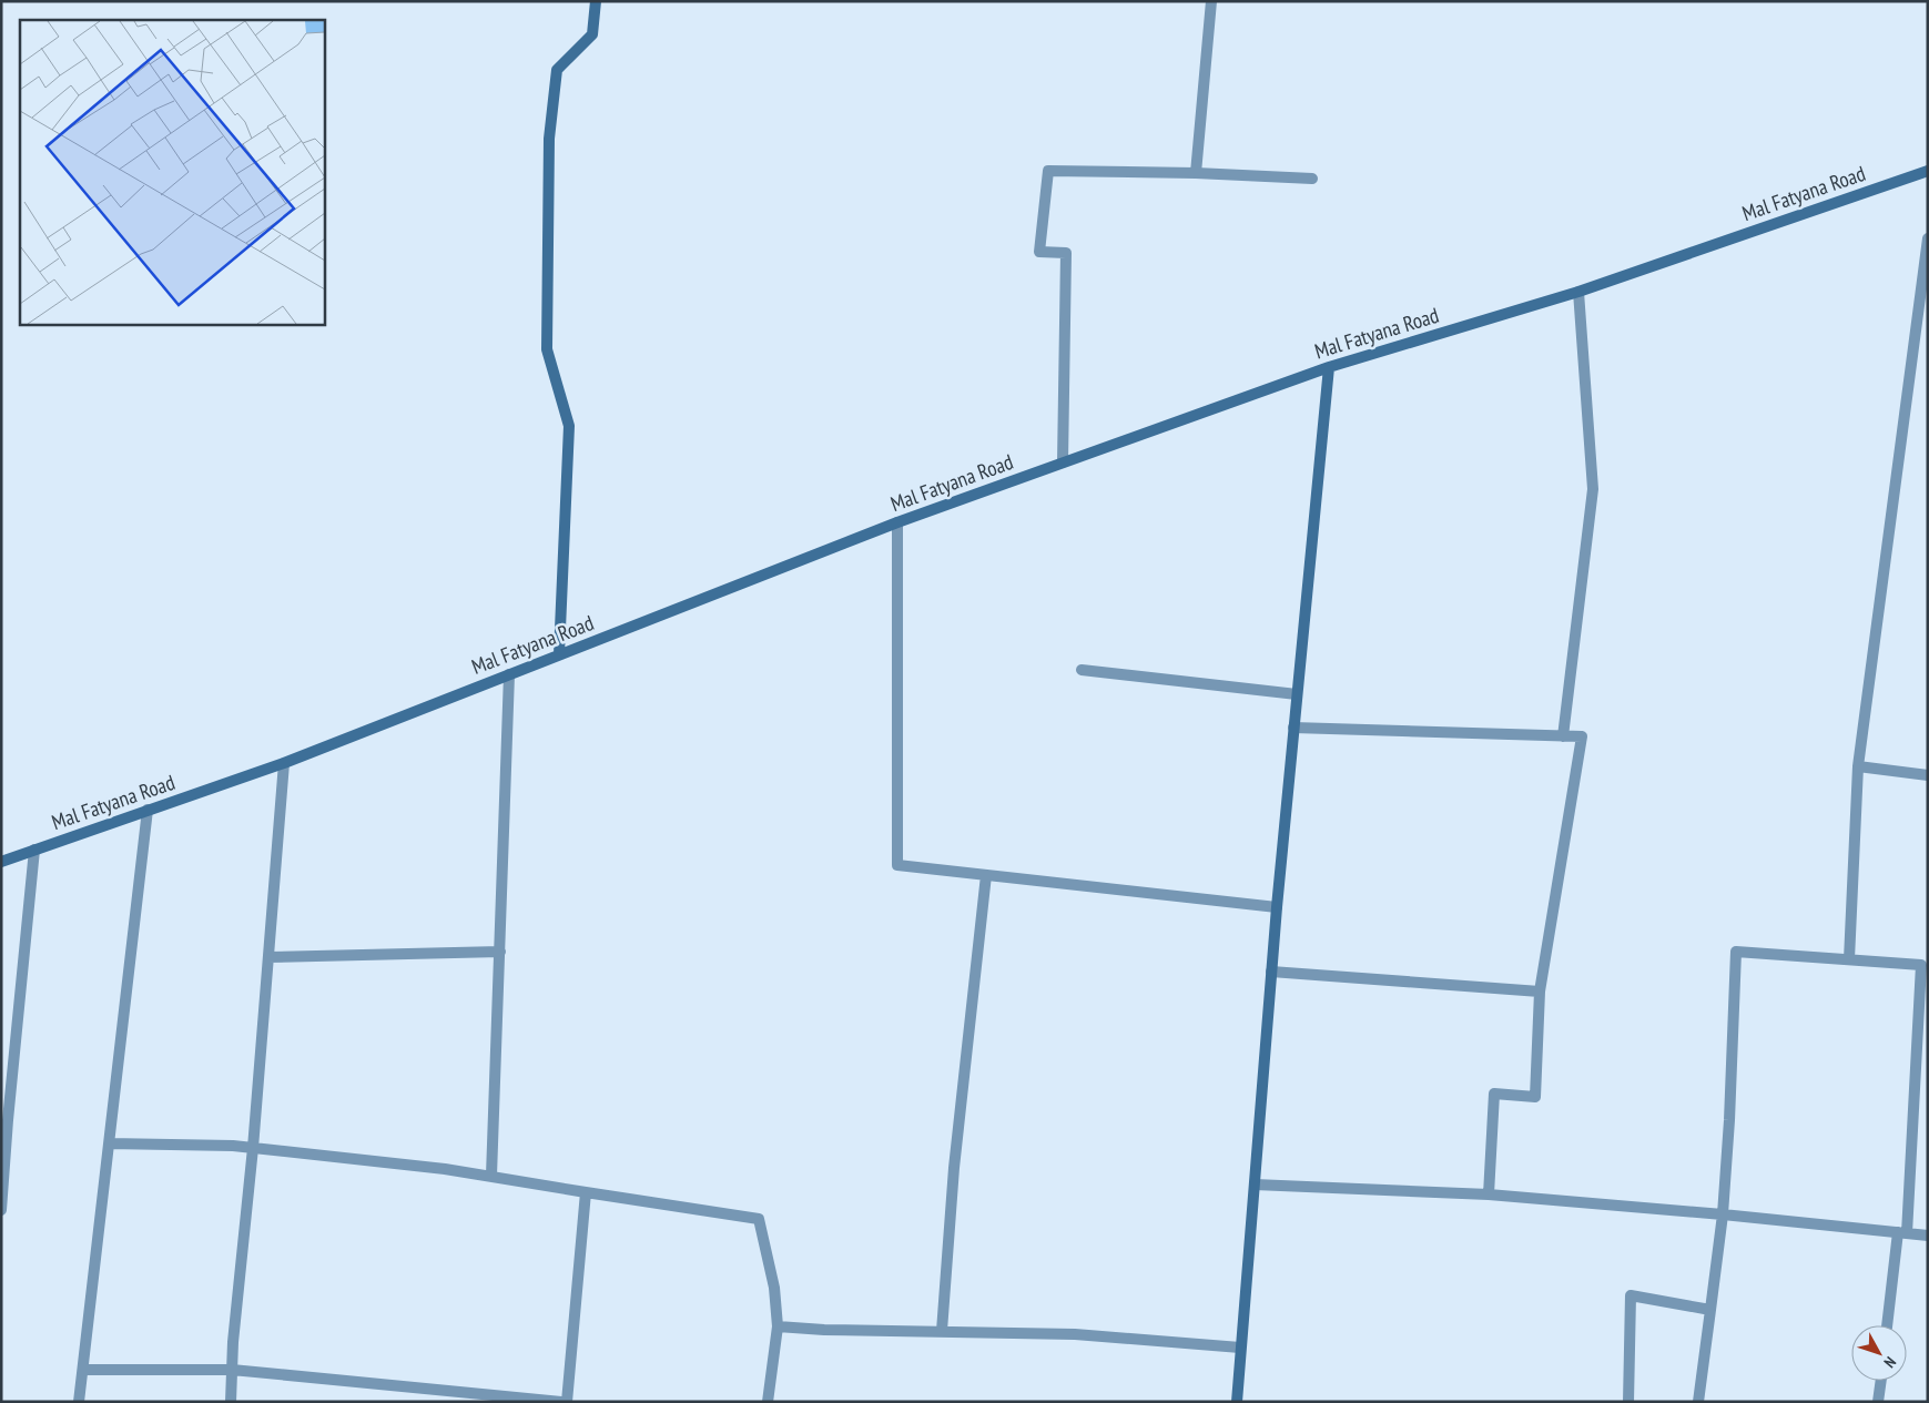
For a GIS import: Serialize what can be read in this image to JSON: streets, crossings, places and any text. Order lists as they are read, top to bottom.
{
  "streets": {
    "main road": ["Mal Fatyana Road"]
  },
  "north": "bottom right"
}
